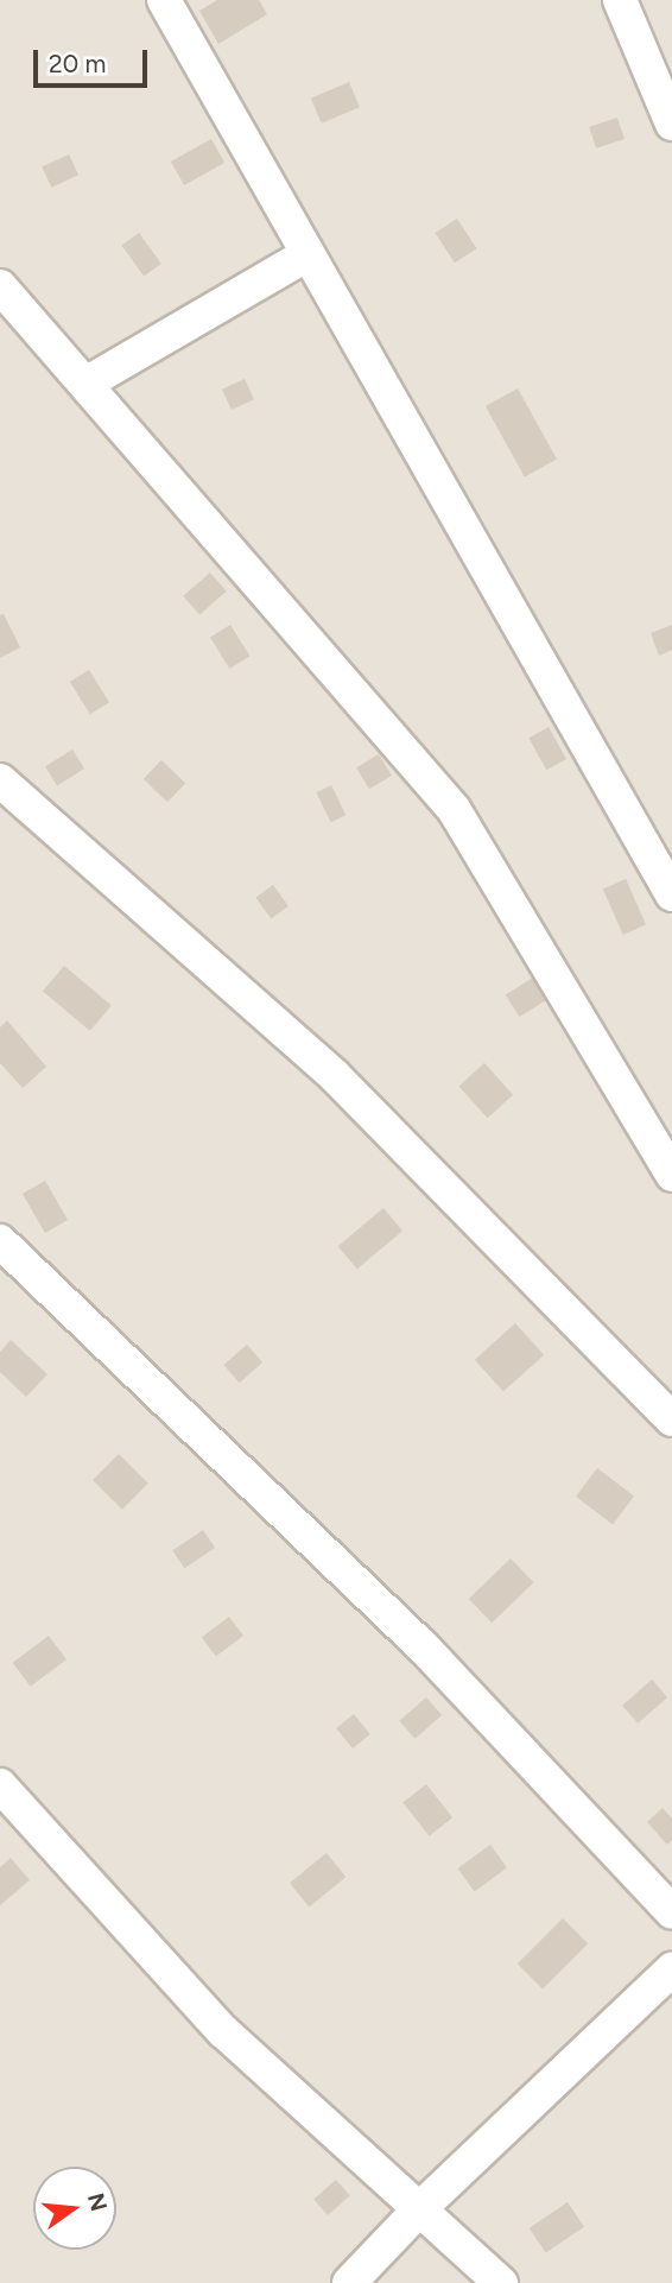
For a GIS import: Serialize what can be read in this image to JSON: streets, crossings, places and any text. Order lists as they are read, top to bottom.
{
  "scale_bar": "20 m",
  "north": "right"
}
